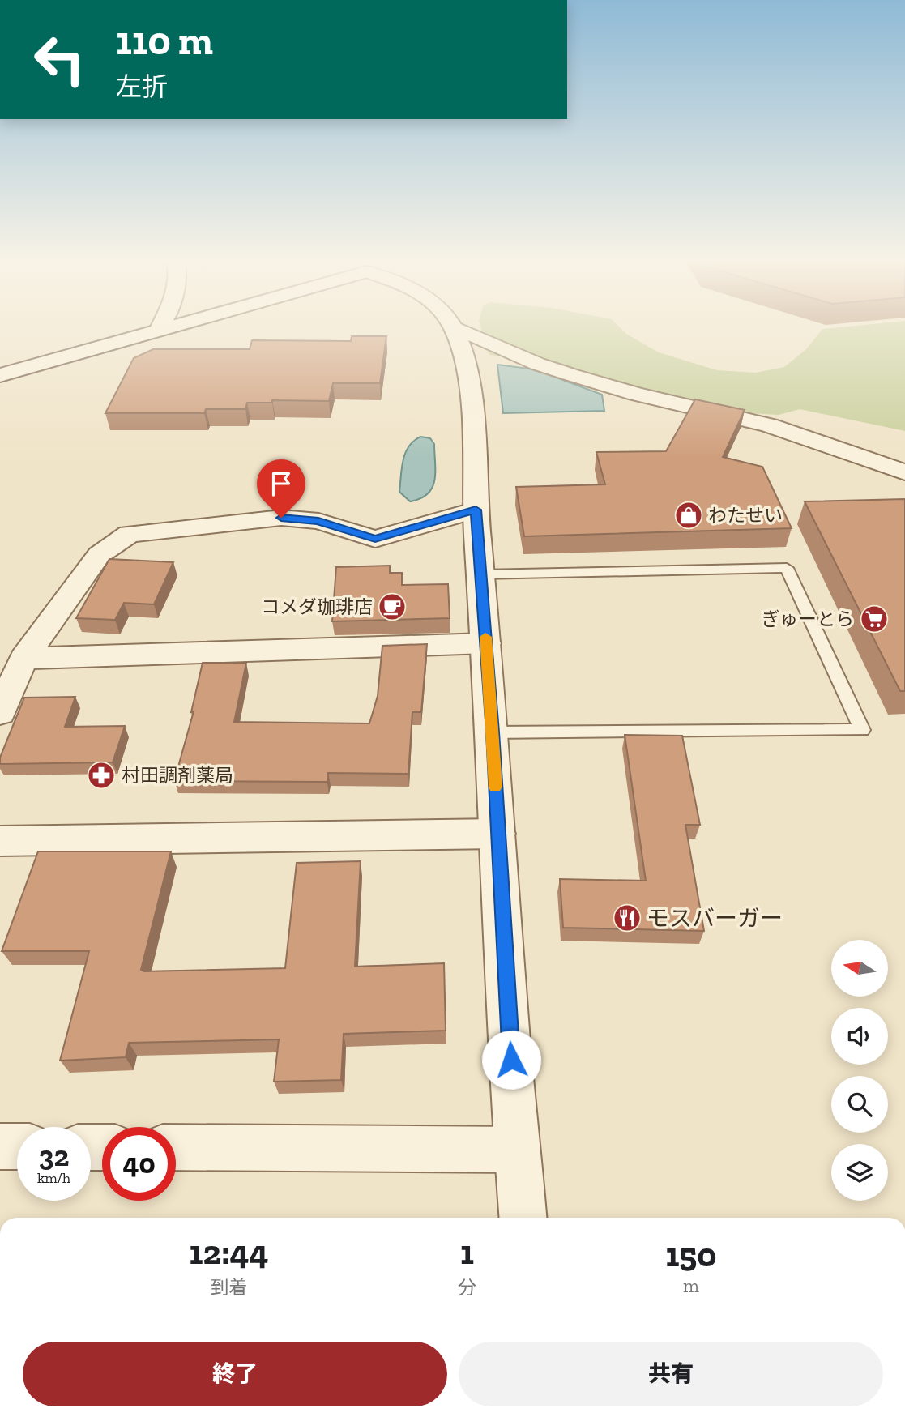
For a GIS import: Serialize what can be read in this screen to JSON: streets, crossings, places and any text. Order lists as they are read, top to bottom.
{
  "places": {
    "shop": ["わたせい"],
    "cafe": ["コメダ珈琲店"],
    "supermarket": ["ぎゅーとら"],
    "pharmacy": ["村田調剤薬局"],
    "restaurant": ["モスバーガー"]
  },
  "north": "left",
  "page": {
    "turn": ["110 m", "左折"],
    "speed": "32 km/h",
    "limit": "40",
    "eta": [
      "12:44",
      "到着",
      "1",
      "分",
      "150",
      "m"
    ],
    "buttons": ["終了", "共有"]
  }
}
